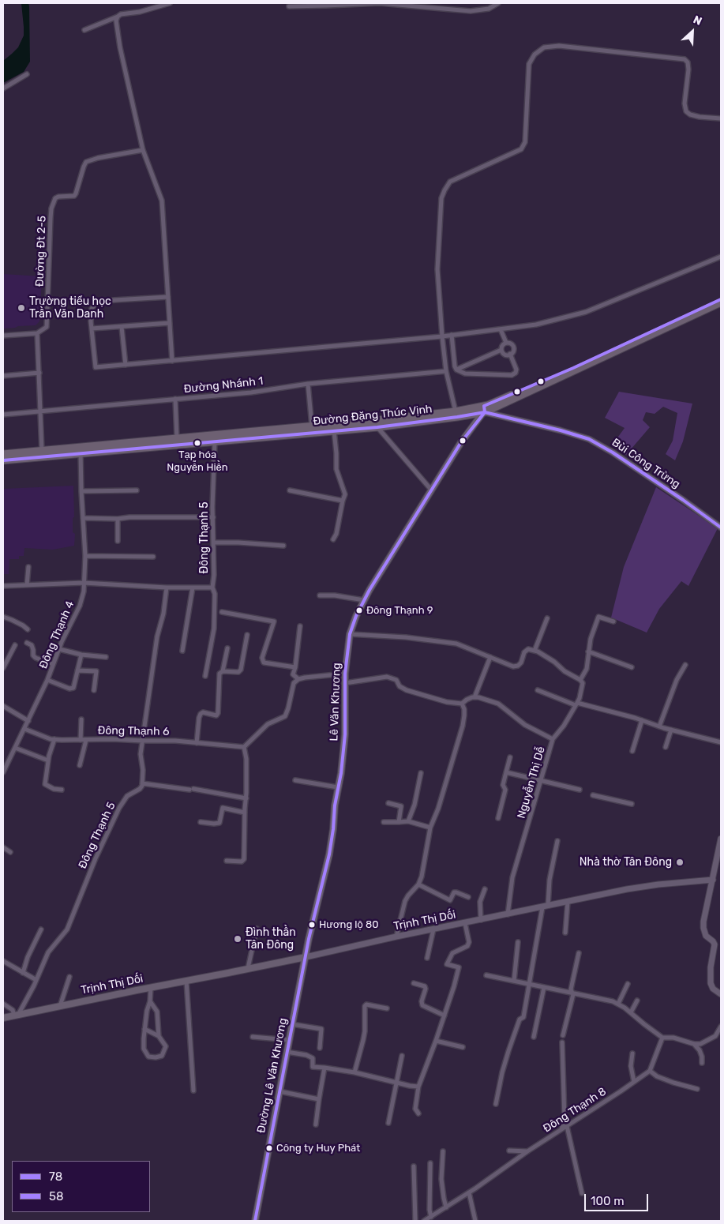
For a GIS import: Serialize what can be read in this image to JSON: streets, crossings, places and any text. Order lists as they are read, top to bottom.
{
  "streets": {
    "main road": [
      "Đường Đặng Thúc Vịnh",
      "Lê Văn Khương",
      "Trịnh Thị Dối",
      "Đường Lê Văn Khương"
    ],
    "street": [
      "Đường Đt 2-5",
      "Đường Nhánh 1",
      "Bùi Công Trừng",
      "Đông Thạnh 5",
      "Đông Thạnh 4",
      "Đông Thạnh 6",
      "Nguyễn Thị Dễ",
      "Đông Thạnh 8"
    ]
  },
  "crossings": [
    ["Đường Đặng Thúc Vịnh", "Bùi Công Trừng"],
    ["Đường Đặng Thúc Vịnh", "Đông Thạnh 5"],
    ["Đường Đặng Thúc Vịnh", "Đông Thạnh 4"],
    ["Đường Đặng Thúc Vịnh", "Lê Văn Khương"],
    ["Bùi Công Trừng", "Lê Văn Khương"],
    ["Đông Thạnh 5", "Đông Thạnh 4"],
    ["Đông Thạnh 5", "Trịnh Thị Dối"],
    ["Đông Thạnh 4", "Đông Thạnh 6"],
    ["Lê Văn Khương", "Trịnh Thị Dối"],
    ["Lê Văn Khương", "Đường Lê Văn Khương"],
    ["Nguyễn Thị Dễ", "Trịnh Thị Dối"],
    ["Trịnh Thị Dối", "Đường Lê Văn Khương"]
  ],
  "places": [
    "Trường tiểu học Trần Văn Danh",
    "Tạp hóa Nguyễn Hiền",
    "Đông Thạnh 9",
    "Nhà thờ Tân Đông",
    "Hương lộ 80",
    "Đình thần Tân Đông",
    "Công ty Huy Phát"
  ],
  "lines": ["transit line 58", "transit line 78"],
  "legend": ["78", "58"],
  "scale_bar": "100 m",
  "north": "top right"
}
